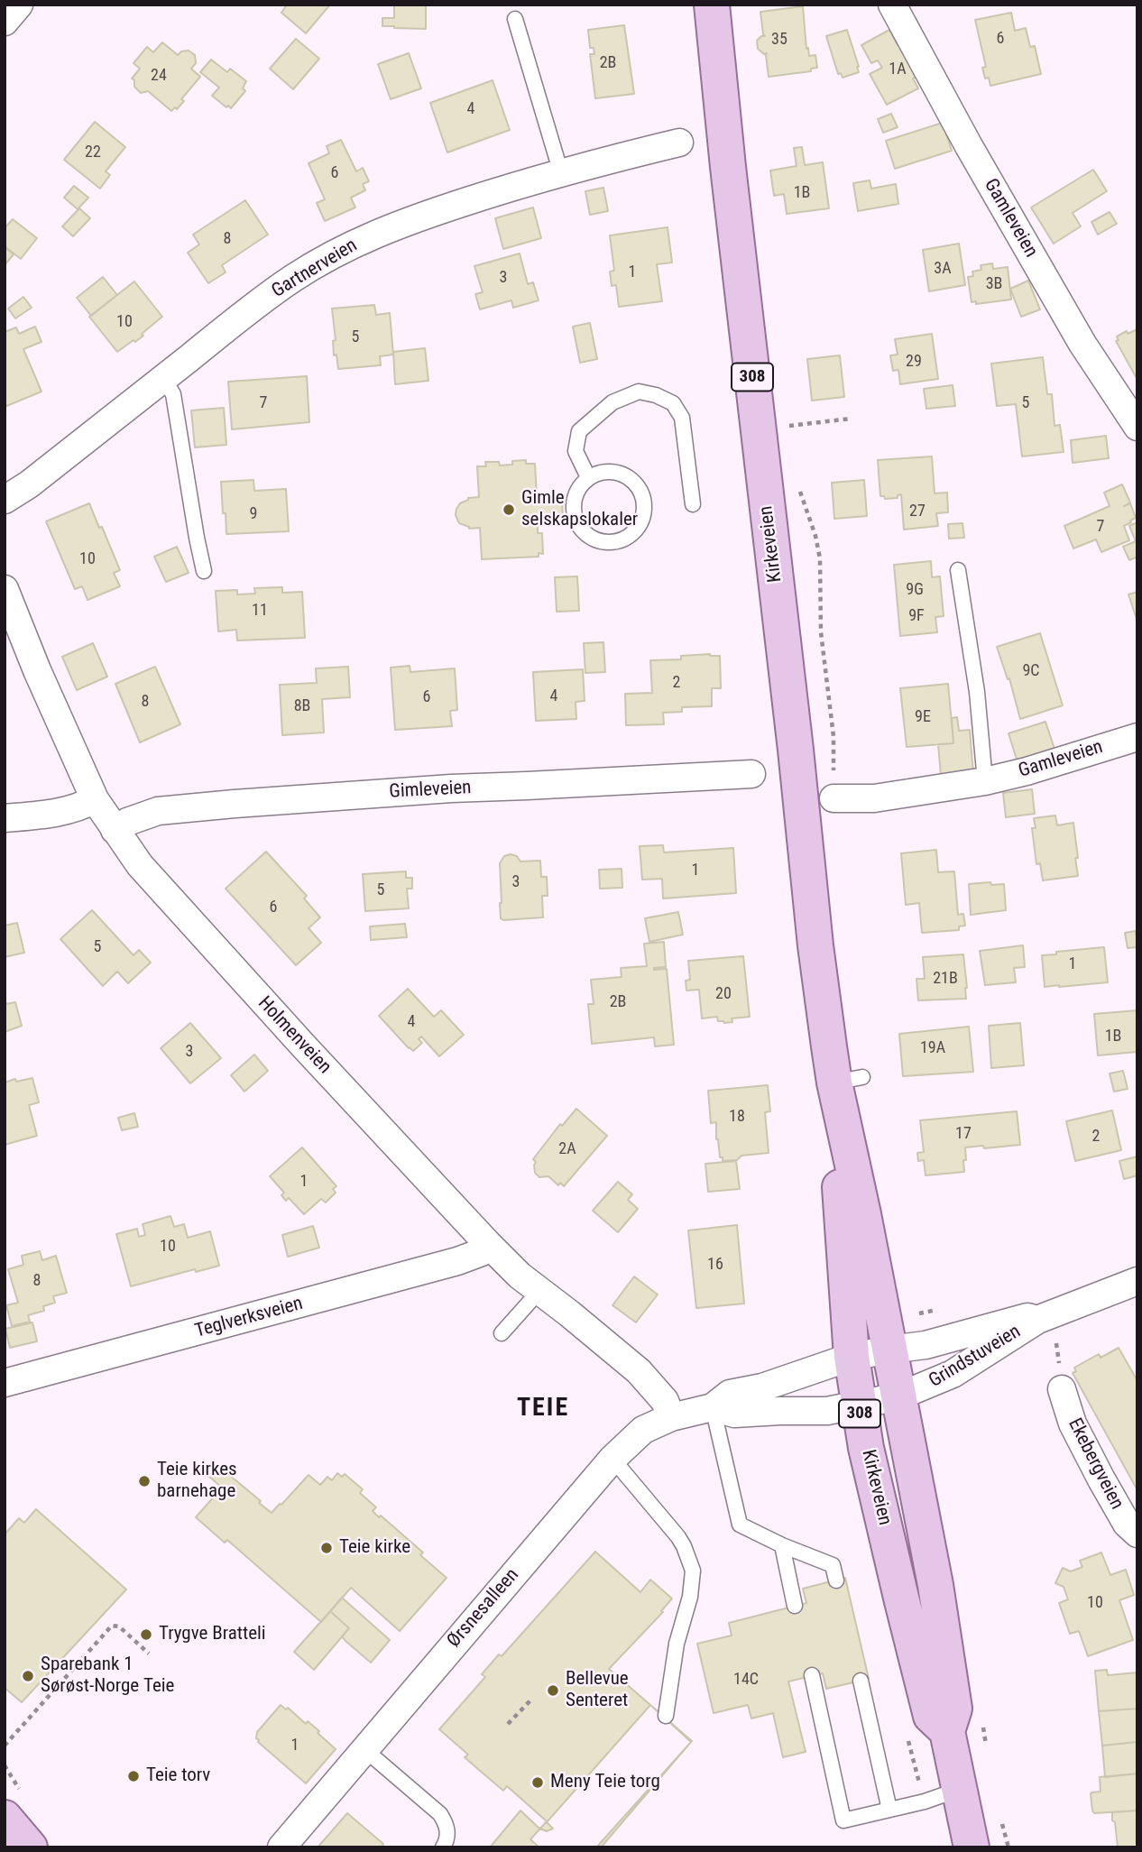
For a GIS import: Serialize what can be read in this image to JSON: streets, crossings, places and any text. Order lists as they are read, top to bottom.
{
  "streets": {
    "main road": ["308", "Kirkeveien"],
    "street": [
      "Gamleveien",
      "Gartnerveien",
      "Gimleveien",
      "Holmenveien",
      "Teglverksveien",
      "Grindstuveien",
      "Ekebergveien",
      "Ørsnesalleen"
    ]
  },
  "crossings": [
    ["Kirkeveien", "Grindstuveien"],
    ["Kirkeveien", "Ørsnesalleen"],
    ["Gimleveien", "Holmenveien"],
    ["Holmenveien", "Teglverksveien"],
    ["Holmenveien", "Ørsnesalleen"],
    ["Grindstuveien", "Ørsnesalleen"]
  ],
  "districts": ["TEIE"],
  "places": [
    "Gimle selskapslokaler",
    "Teie kirkes barnehage",
    "Teie kirke",
    "Trygve Bratteli",
    "Sparebank 1 Sørøst-Norge Teie",
    "Bellevue Senteret",
    "Teie torv",
    "Meny Teie torg"
  ],
  "house_numbers": [
    "6",
    "35",
    "2B",
    "1A",
    "24",
    "4",
    "22",
    "6",
    "1B",
    "8",
    "3A",
    "1",
    "3",
    "3B",
    "10",
    "5",
    "29",
    "7",
    "5",
    "27",
    "9",
    "7",
    "10",
    "9G",
    "11",
    "9F",
    "9C",
    "2",
    "4",
    "6",
    "8",
    "8B",
    "9E",
    "1",
    "3",
    "5",
    "6",
    "5",
    "1",
    "21B",
    "20",
    "2B",
    "4",
    "1B",
    "19A",
    "3",
    "18",
    "17",
    "2",
    "2A",
    "1",
    "10",
    "16",
    "8",
    "10",
    "14C",
    "1"
  ]
}
